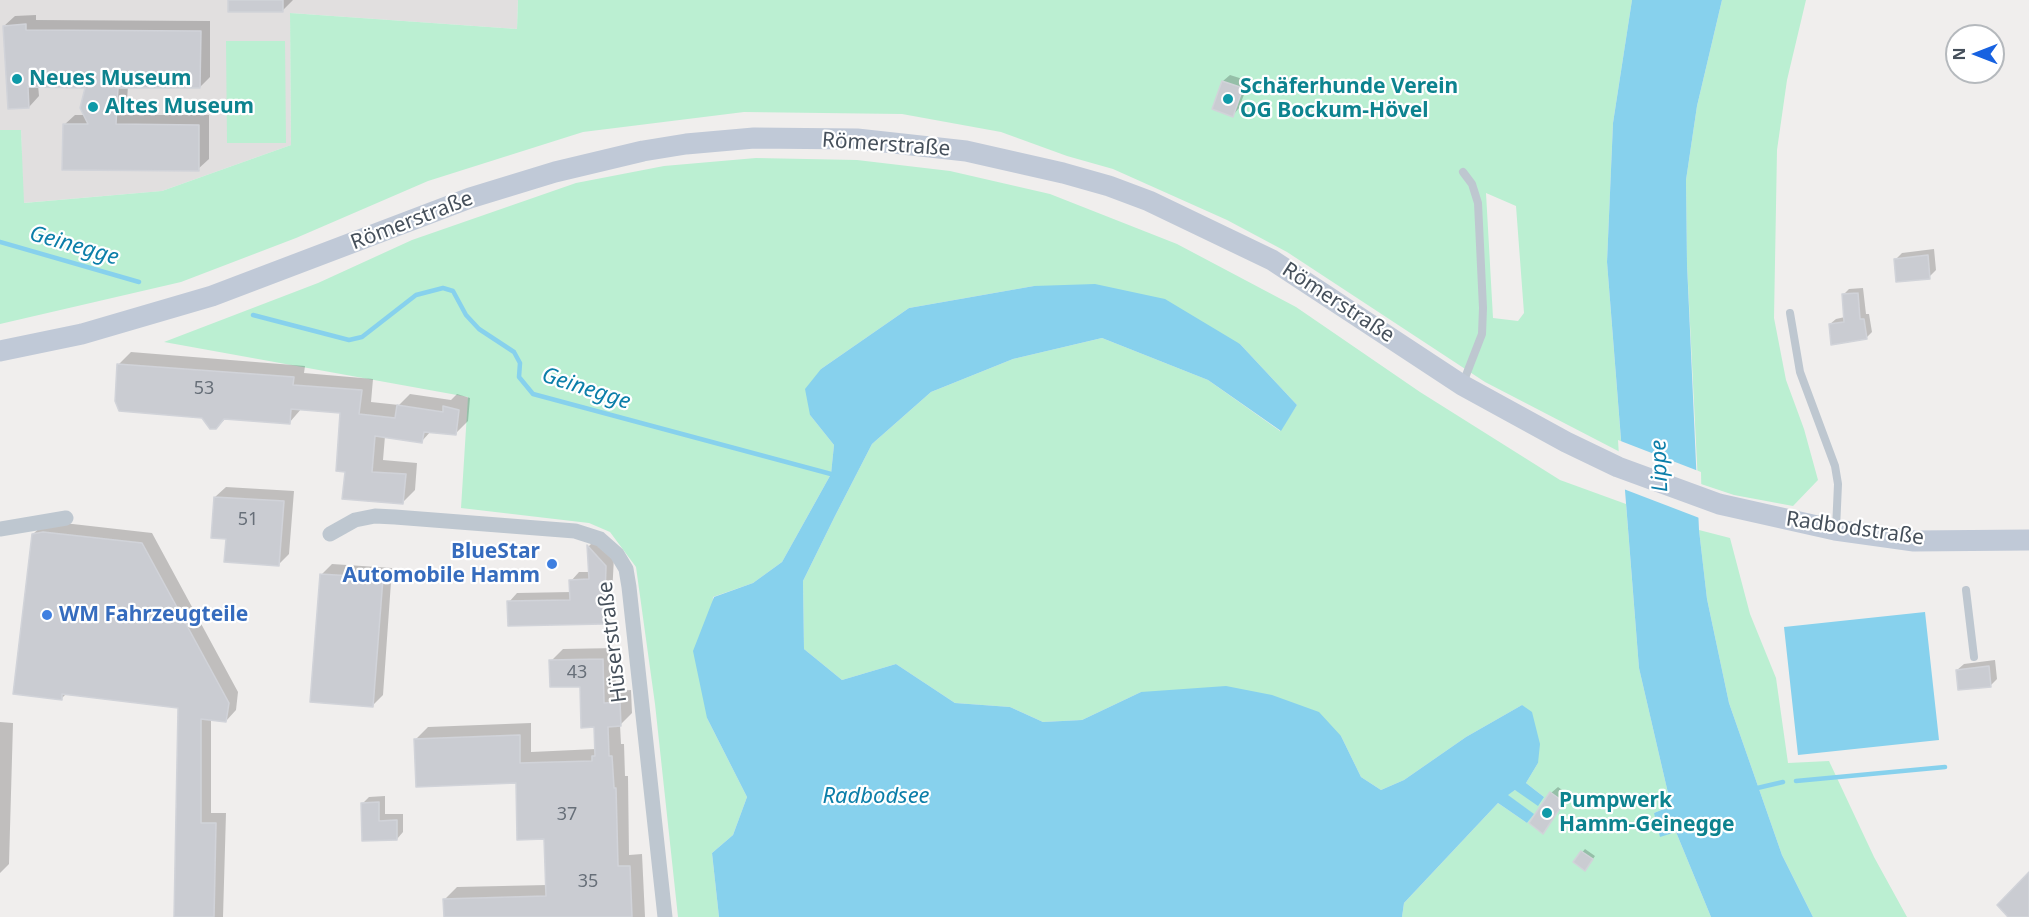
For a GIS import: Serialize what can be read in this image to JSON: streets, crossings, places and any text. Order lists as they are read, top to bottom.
{
  "streets": {
    "main road": ["Römerstraße", "Radbodstraße"],
    "street": ["Hüserstraße"]
  },
  "crossings": [
    ["Römerstraße", "Radbodstraße"]
  ],
  "water": ["Geinegge", "Lippe", "Radbodsee"],
  "places": [
    "Neues Museum",
    "Schäferhunde Verein OG Bockum-Hövel",
    "Altes Museum",
    "BlueStar Automobile Hamm",
    "WM Fahrzeugteile",
    "Pumpwerk Hamm-Geinegge"
  ],
  "house_numbers": [
    "53",
    "51",
    "43",
    "37",
    "35"
  ],
  "north": "left"
}
